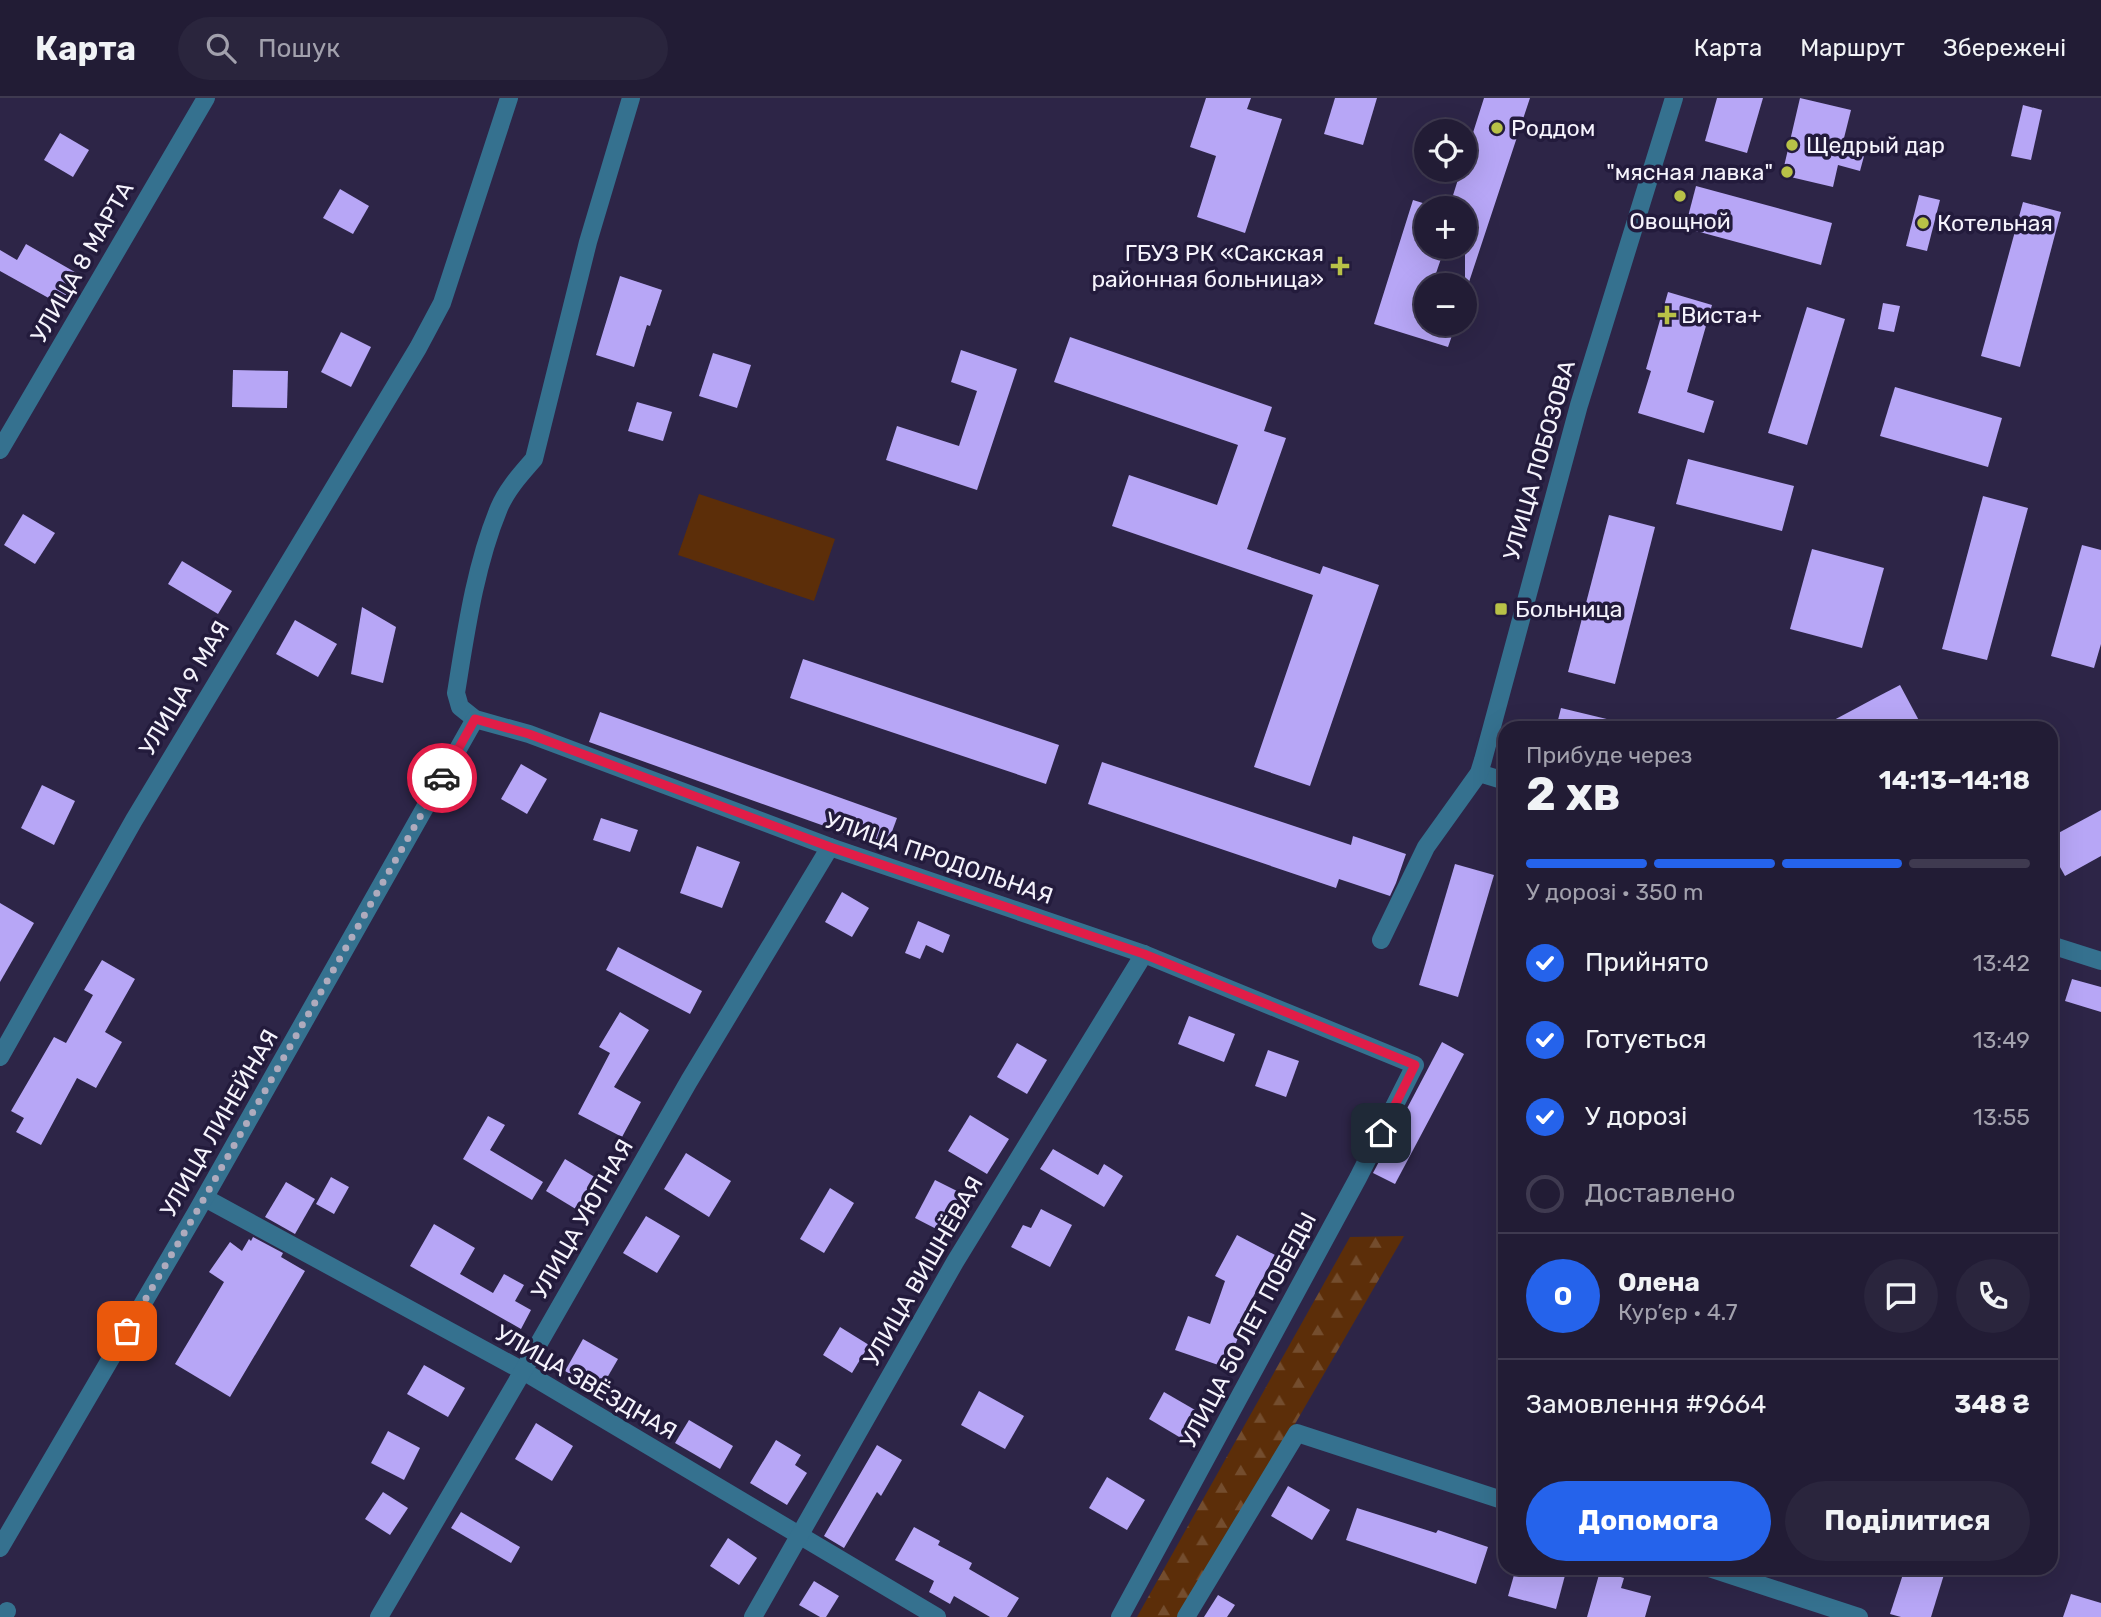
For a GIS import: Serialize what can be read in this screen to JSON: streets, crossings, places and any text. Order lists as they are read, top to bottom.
{
  "streets": {
    "street": [
      "УЛИЦА 8 МАРТА",
      "УЛИЦА ЛОБОЗОВА",
      "УЛИЦА 9 МАЯ",
      "УЛИЦА ПРОДОЛЬНАЯ",
      "УЛИЦА ЛИНЕЙНАЯ",
      "УЛИЦА УЮТНАЯ",
      "УЛИЦА ВИШНЁВАЯ",
      "УЛИЦА 50 ЛЕТ ПОБЕДЫ",
      "УЛИЦА ЗВЁЗДНАЯ"
    ]
  },
  "crossings": [
    ["УЛИЦА ПРОДОЛЬНАЯ", "УЛИЦА ЛИНЕЙНАЯ"],
    ["УЛИЦА ПРОДОЛЬНАЯ", "УЛИЦА УЮТНАЯ"],
    ["УЛИЦА ПРОДОЛЬНАЯ", "УЛИЦА ВИШНЁВАЯ"],
    ["УЛИЦА ПРОДОЛЬНАЯ", "УЛИЦА 50 ЛЕТ ПОБЕДЫ"],
    ["УЛИЦА ЛИНЕЙНАЯ", "УЛИЦА ЗВЁЗДНАЯ"],
    ["УЛИЦА УЮТНАЯ", "УЛИЦА ЗВЁЗДНАЯ"],
    ["УЛИЦА ВИШНЁВАЯ", "УЛИЦА ЗВЁЗДНАЯ"]
  ],
  "places": {
    "other": [
      "Роддом",
      "Щедрый дар",
      "\"мясная лавка\"",
      "Овощной",
      "Котельная"
    ],
    "health": ["ГБУЗ РК «Сакская районная больница»", "Виста+"],
    "transit": ["Больница"]
  },
  "page": {
    "header": "Карта",
    "search": "Пошук",
    "nav": ["Карта", "Маршрут", "Збережені"],
    "map_buttons": ["+", "−"],
    "heading": ["2 хв", "Прибуде через", "14:13–14:18"],
    "panel": [
      "Олена",
      "Кур’єр · 4.7",
      "Замовлення #9664",
      "348 ₴"
    ],
    "bar": "У дорозі · 350 m",
    "list": [
      ["Прийнято", "13:42"],
      ["Готується", "13:49"],
      ["У дорозі", "13:55"],
      "Доставлено"
    ],
    "round": "О",
    "buttons": ["Допомога", "Поділитися"]
  }
}
